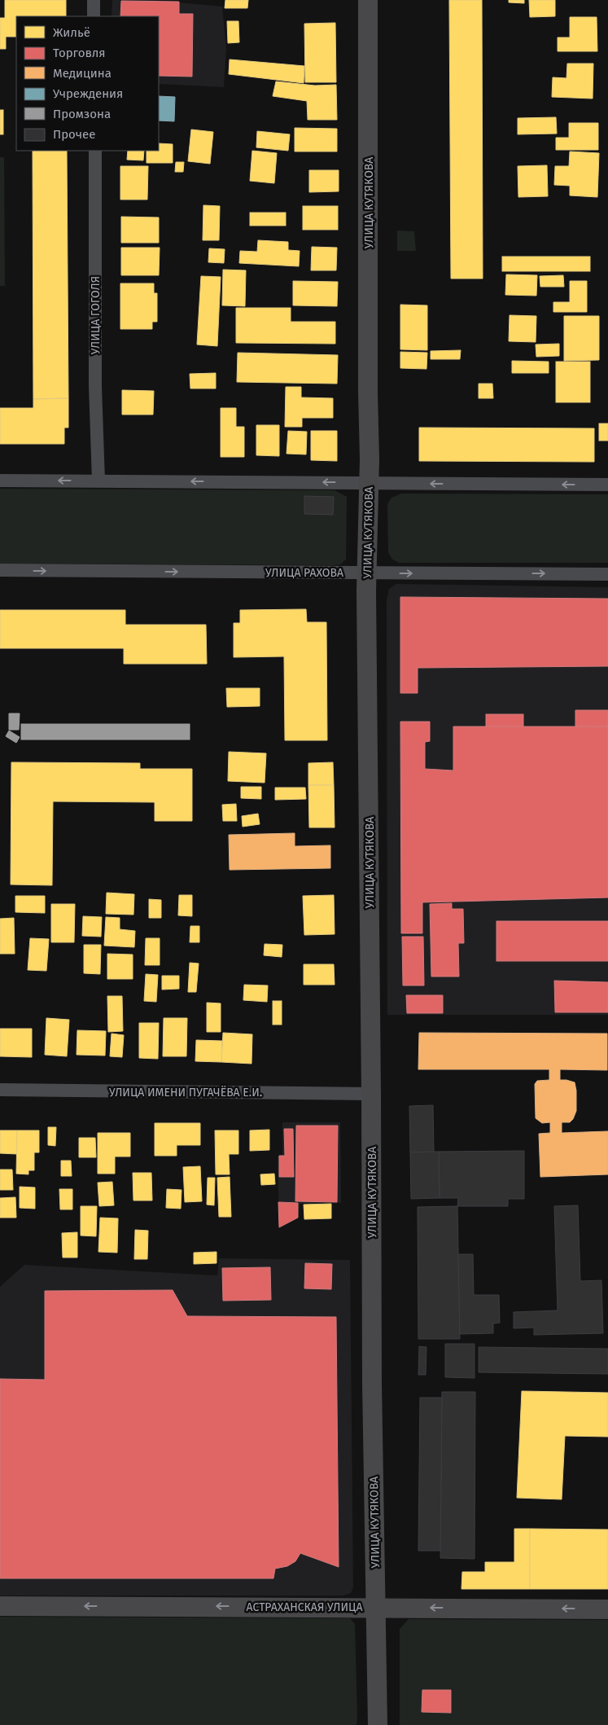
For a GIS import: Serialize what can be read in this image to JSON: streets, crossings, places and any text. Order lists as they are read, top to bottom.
{
  "streets": {
    "street": [
      "УЛИЦА КУТЯКОВА",
      "УЛИЦА ГОГОЛЯ",
      "УЛИЦА РАХОВА",
      "УЛИЦА ИМЕНИ ПУГАЧЁВА Е.И.",
      "АСТРАХАНСКАЯ УЛИЦА"
    ]
  },
  "crossings": [
    ["УЛИЦА КУТЯКОВА", "УЛИЦА РАХОВА"],
    ["УЛИЦА КУТЯКОВА", "УЛИЦА ИМЕНИ ПУГАЧЁВА Е.И."],
    ["УЛИЦА КУТЯКОВА", "АСТРАХАНСКАЯ УЛИЦА"]
  ],
  "one_way": ["АСТРАХАНСКАЯ УЛИЦА"],
  "legend": [
    "Жильё",
    "Торговля",
    "Медицина",
    "Учреждения",
    "Промзона",
    "Прочее"
  ]
}
